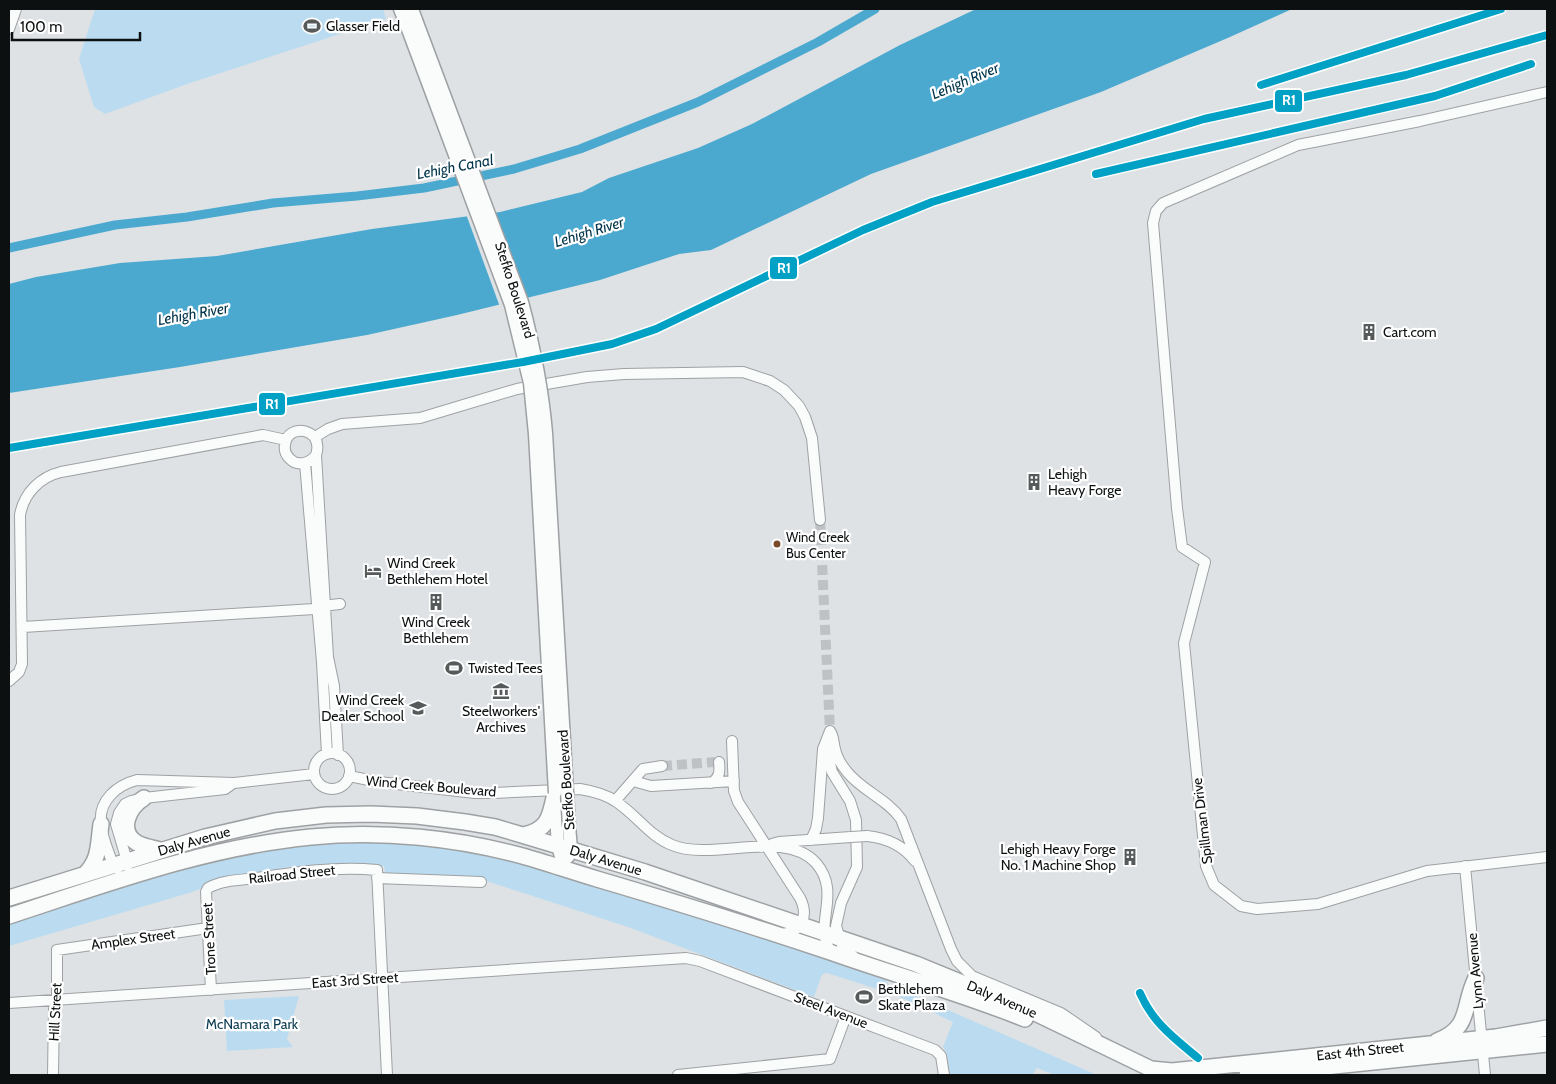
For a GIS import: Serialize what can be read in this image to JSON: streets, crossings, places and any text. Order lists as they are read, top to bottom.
{
  "streets": {
    "highway": ["Daly Avenue", "East 4th Street"],
    "main road": ["Stefko Boulevard"],
    "street": [
      "Wind Creek Boulevard",
      "Spillman Drive",
      "Railroad Street",
      "Amplex Street",
      "Trone Street",
      "Lynn Avenue",
      "East 3rd Street",
      "Steel Avenue",
      "Hill Street"
    ]
  },
  "crossings": [
    ["Stefko Boulevard", "Daly Avenue"],
    ["Spillman Drive", "Lynn Avenue"],
    ["Daly Avenue", "East 4th Street"],
    ["Railroad Street", "Trone Street"],
    ["Amplex Street", "Trone Street"],
    ["Amplex Street", "Hill Street"],
    ["Trone Street", "East 3rd Street"],
    ["Lynn Avenue", "East 4th Street"],
    ["East 3rd Street", "Steel Avenue"],
    ["East 3rd Street", "Hill Street"]
  ],
  "water": ["Lehigh River", "Lehigh Canal"],
  "parks": ["McNamara Park"],
  "places": {
    "sports": ["Glasser Field", "Twisted Tees", "Bethlehem Skate Plaza"],
    "building": [
      "Cart.com",
      "Lehigh Heavy Forge",
      "Wind Creek Bethlehem",
      "Lehigh Heavy Forge No. 1 Machine Shop"
    ],
    "other": ["Wind Creek Bus Center"],
    "hotel": ["Wind Creek Bethlehem Hotel"],
    "museum": ["Steelworkers' Archives"],
    "school or university": ["Wind Creek Dealer School"]
  },
  "lines": ["transit line R1"],
  "scale_bar": "100 m"
}
